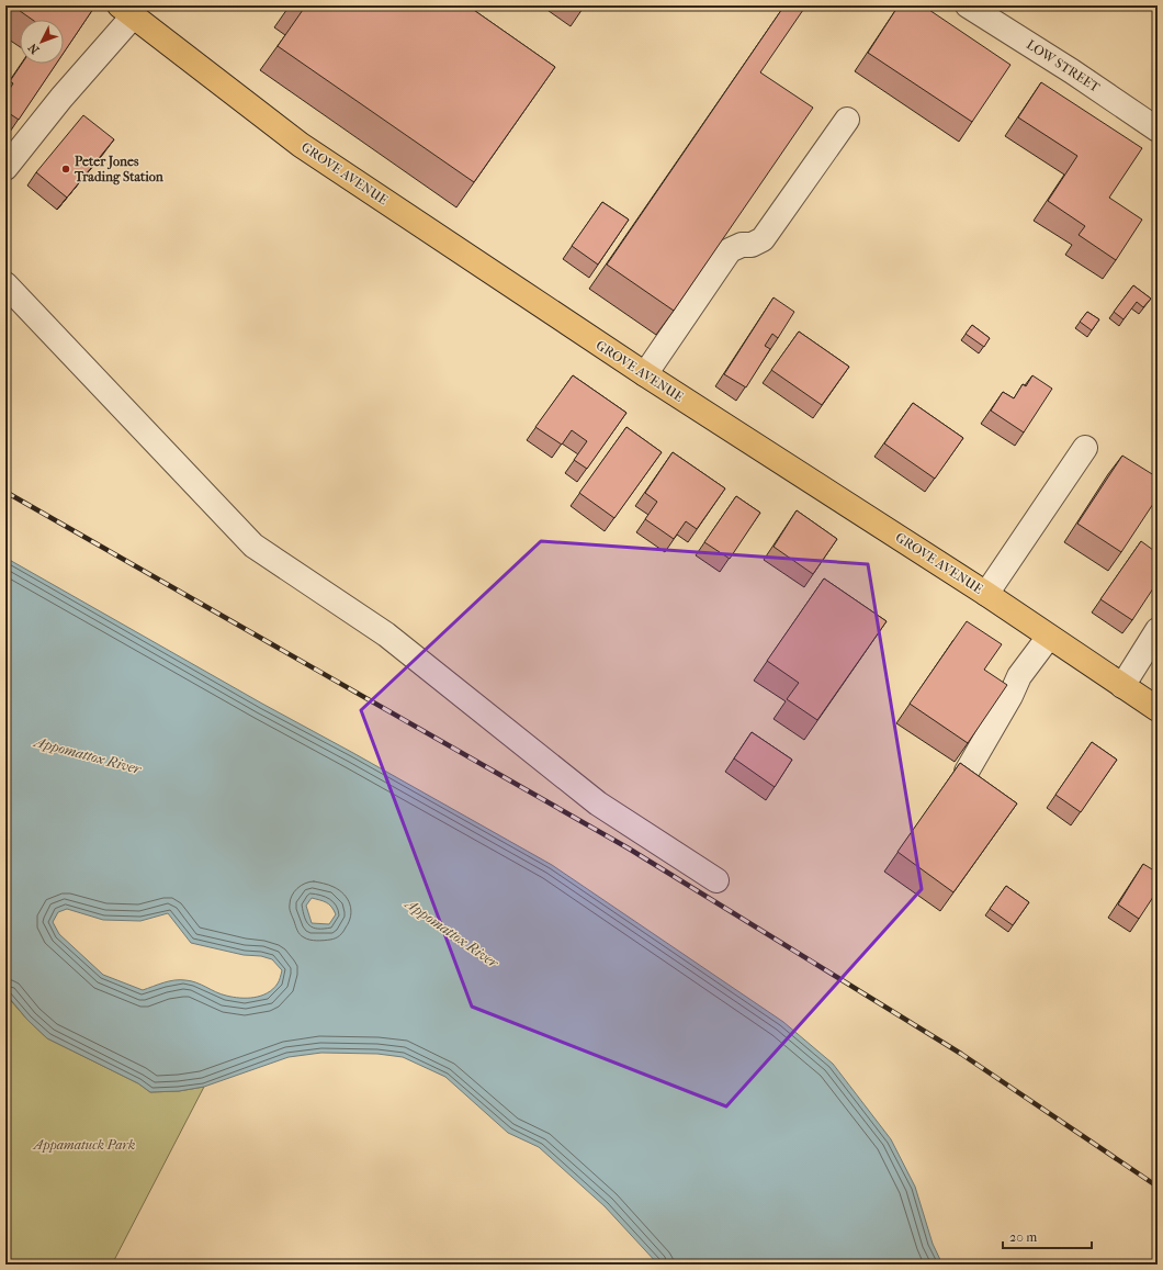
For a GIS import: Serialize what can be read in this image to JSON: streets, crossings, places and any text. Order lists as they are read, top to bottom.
{
  "streets": {
    "main road": ["GROVE AVENUE"],
    "street": ["LOW STREET"]
  },
  "water": ["Appomattox River"],
  "parks": ["Appamatuck Park"],
  "places": ["Peter Jones Trading Station"],
  "scale_bar": "20 m",
  "north": "bottom left"
}
